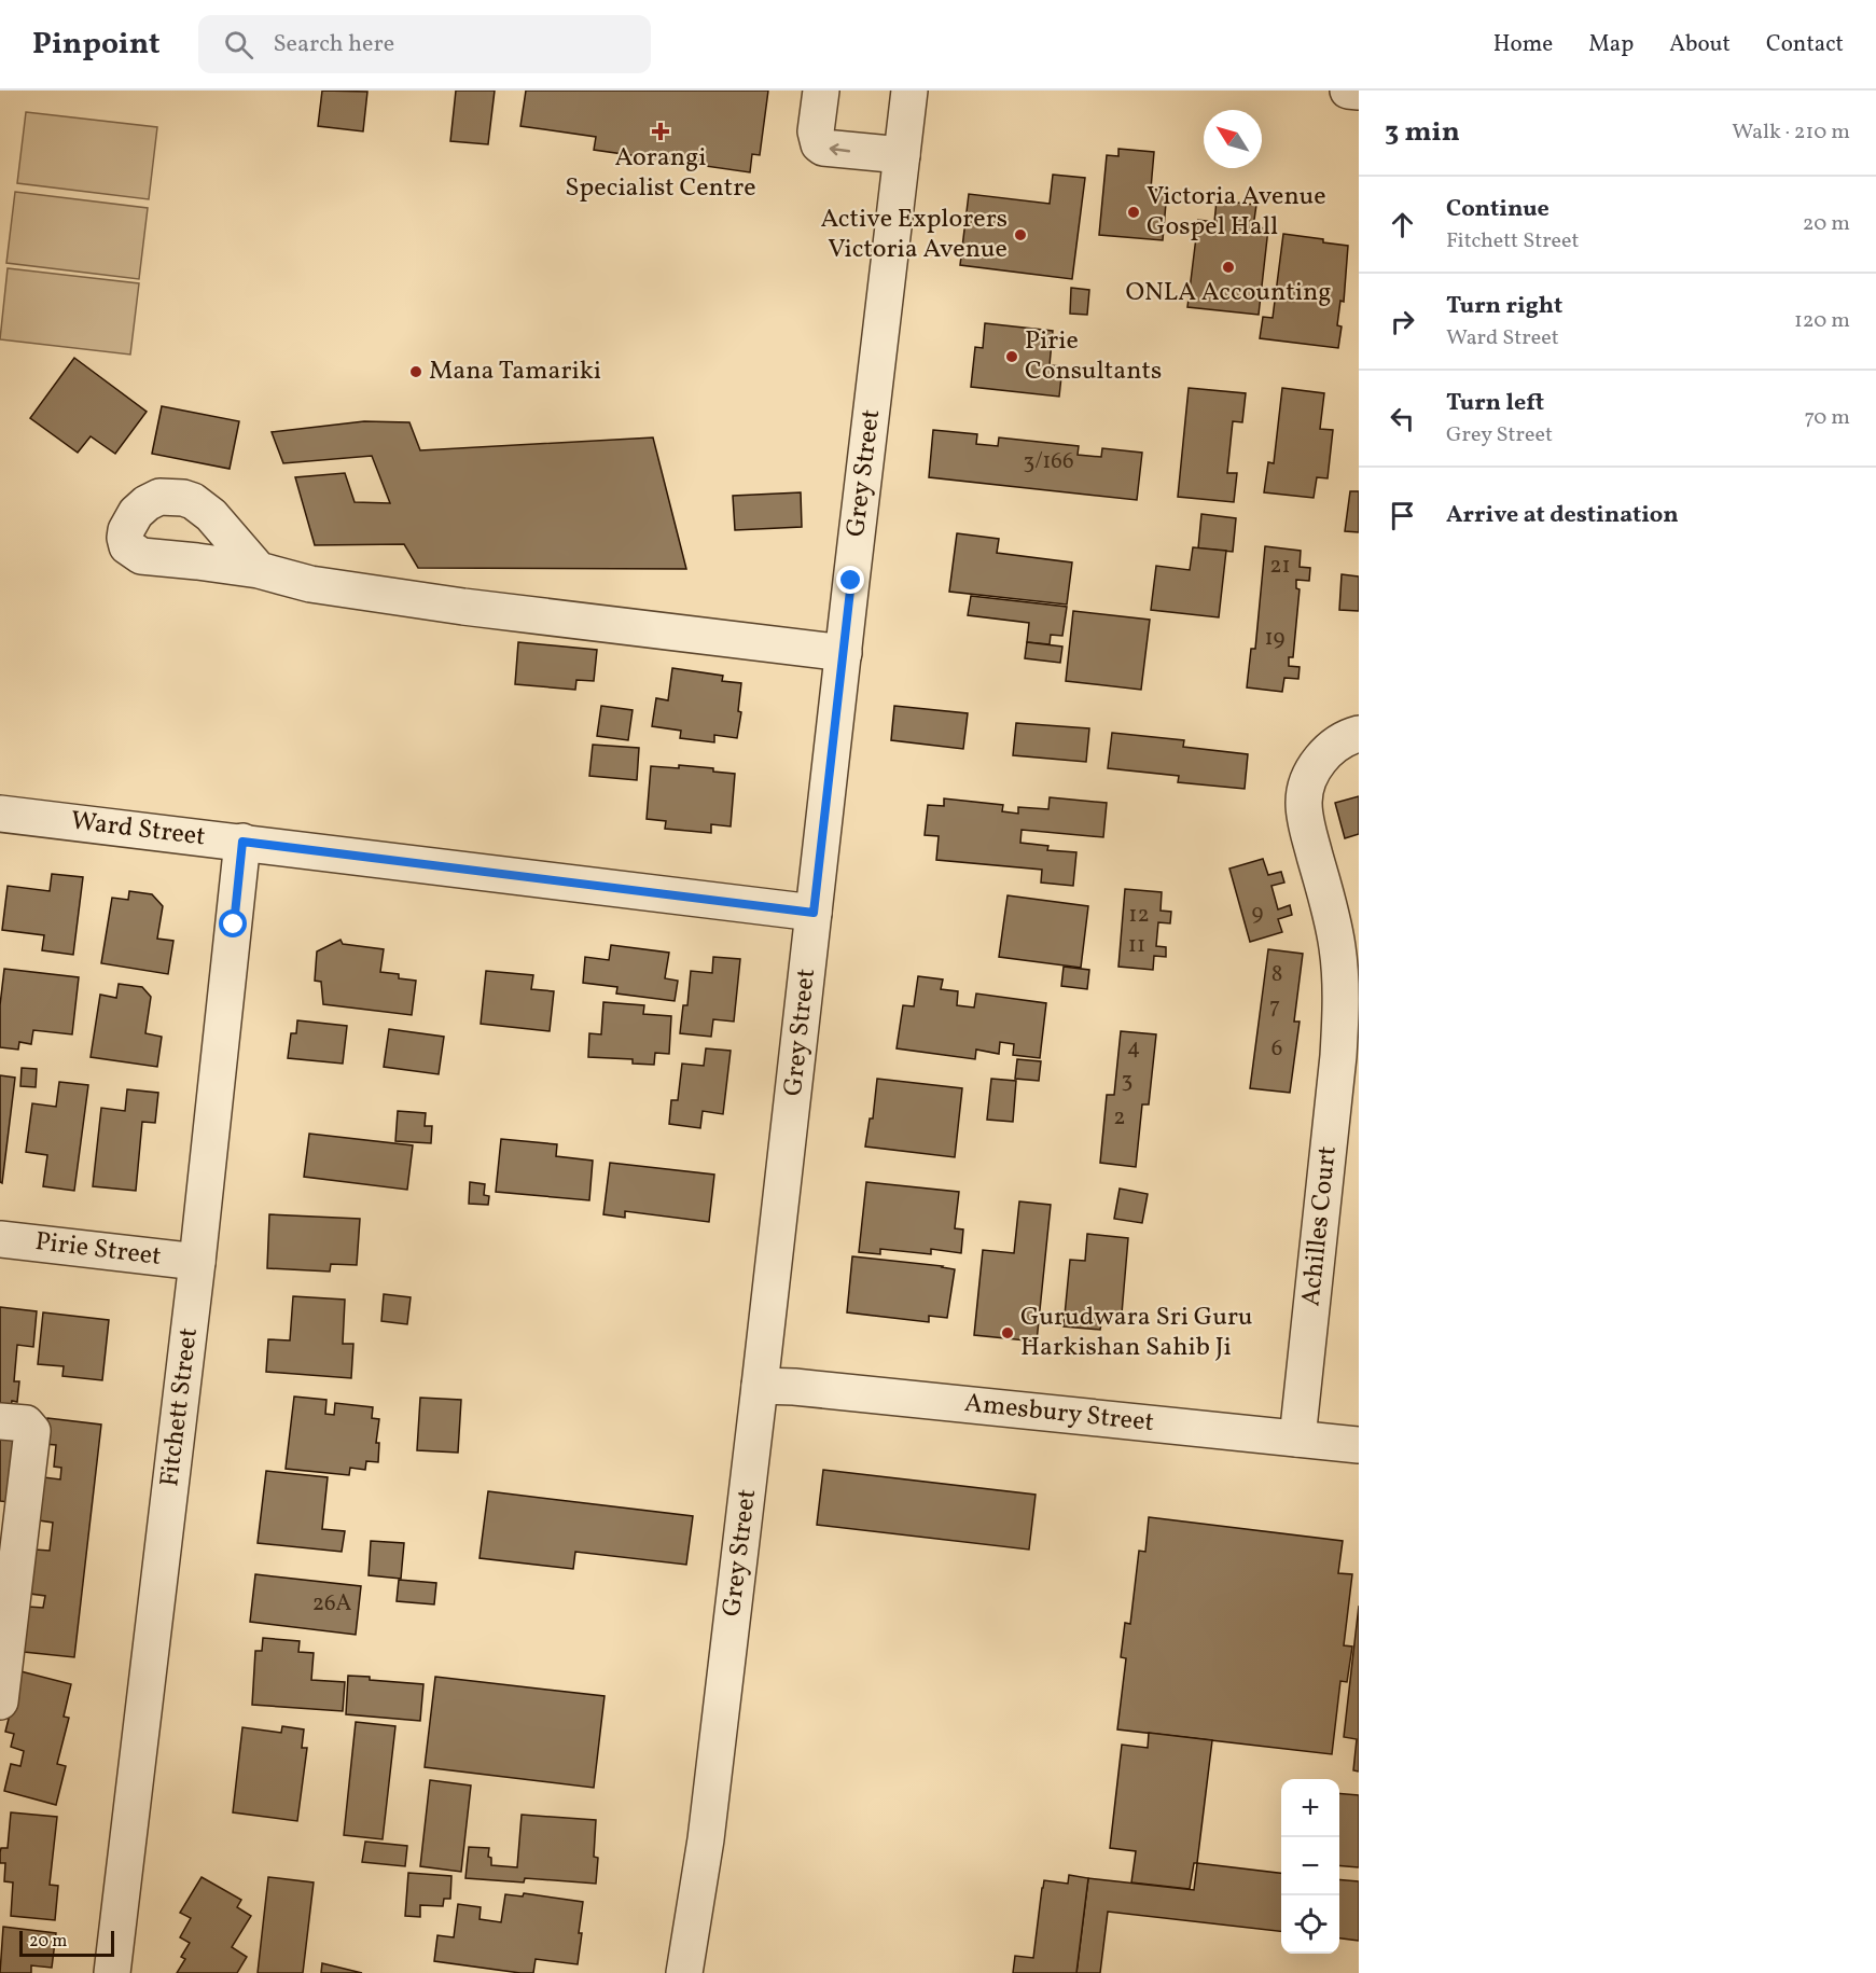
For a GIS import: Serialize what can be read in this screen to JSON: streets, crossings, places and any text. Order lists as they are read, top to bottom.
{
  "streets": {
    "street": [
      "Grey Street",
      "Ward Street",
      "Achilles Court",
      "Pirie Street",
      "Fitchett Street",
      "Amesbury Street"
    ]
  },
  "crossings": [
    ["Grey Street", "Ward Street"],
    ["Grey Street", "Amesbury Street"],
    ["Ward Street", "Fitchett Street"],
    ["Achilles Court", "Amesbury Street"],
    ["Pirie Street", "Fitchett Street"]
  ],
  "places": {
    "health": ["Aorangi Specialist Centre"],
    "other": [
      "Victoria Avenue Gospel Hall",
      "Active Explorers Victoria Avenue",
      "ONLA Accounting",
      "Pirie Consultants",
      "Mana Tamariki",
      "Gurudwara Sri Guru Harkishan Sahib Ji"
    ]
  },
  "house_numbers": [
    "3/166",
    "21",
    "19",
    "9",
    "12",
    "11",
    "8",
    "7",
    "4",
    "6",
    "3",
    "2",
    "26A"
  ],
  "scale_bar": "20 m",
  "north": "top left",
  "page": {
    "header": "Pinpoint",
    "search": "Search here",
    "nav": [
      "Home",
      "Map",
      "About",
      "Contact"
    ],
    "heading": ["3 min", "Walk · 210 m"],
    "list": [
      ["Continue", "Fitchett Street", "20 m"],
      ["Turn right", "Ward Street", "120 m"],
      ["Turn left", "Grey Street", "70 m"],
      "Arrive at destination"
    ],
    "map_buttons": ["+", "−"],
    "scale": "20 m"
  }
}
